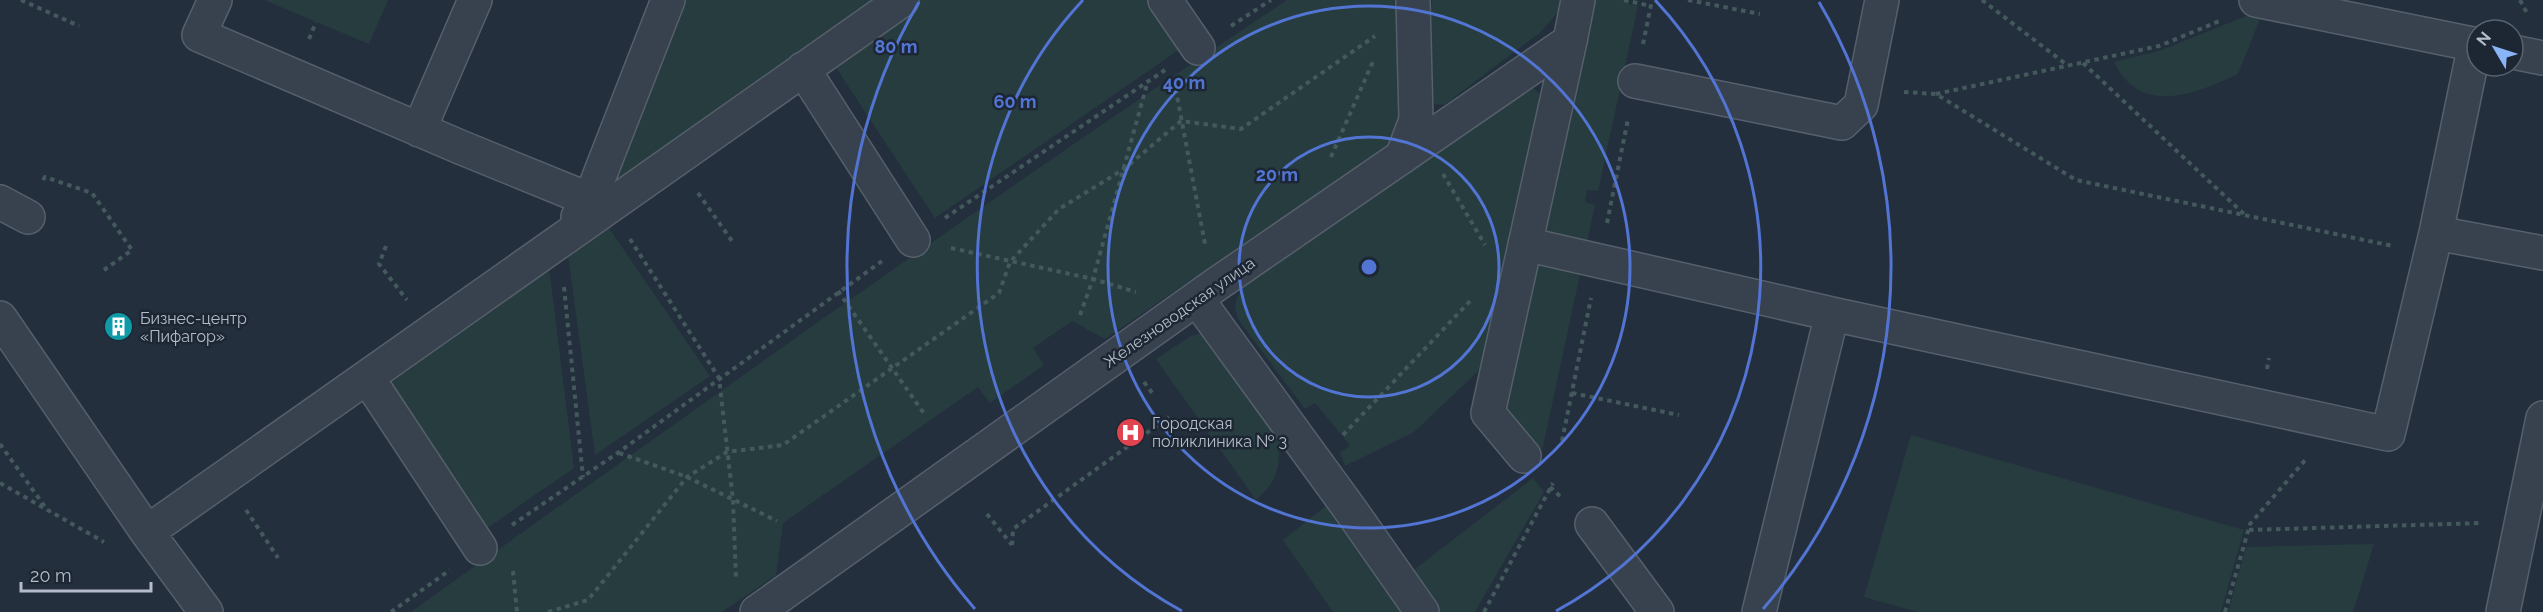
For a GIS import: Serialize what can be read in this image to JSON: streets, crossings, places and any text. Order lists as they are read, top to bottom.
{
  "streets": {
    "street": ["Железноводская улица"]
  },
  "places": {
    "building": ["Бизнес-центр «Пифагор»"],
    "hospital": ["Городская поликлиника № 3"]
  },
  "scale_bar": "20 m",
  "north": "top left",
  "rings": [
    "80 m",
    "40 m",
    "60 m",
    "20 m"
  ]
}
